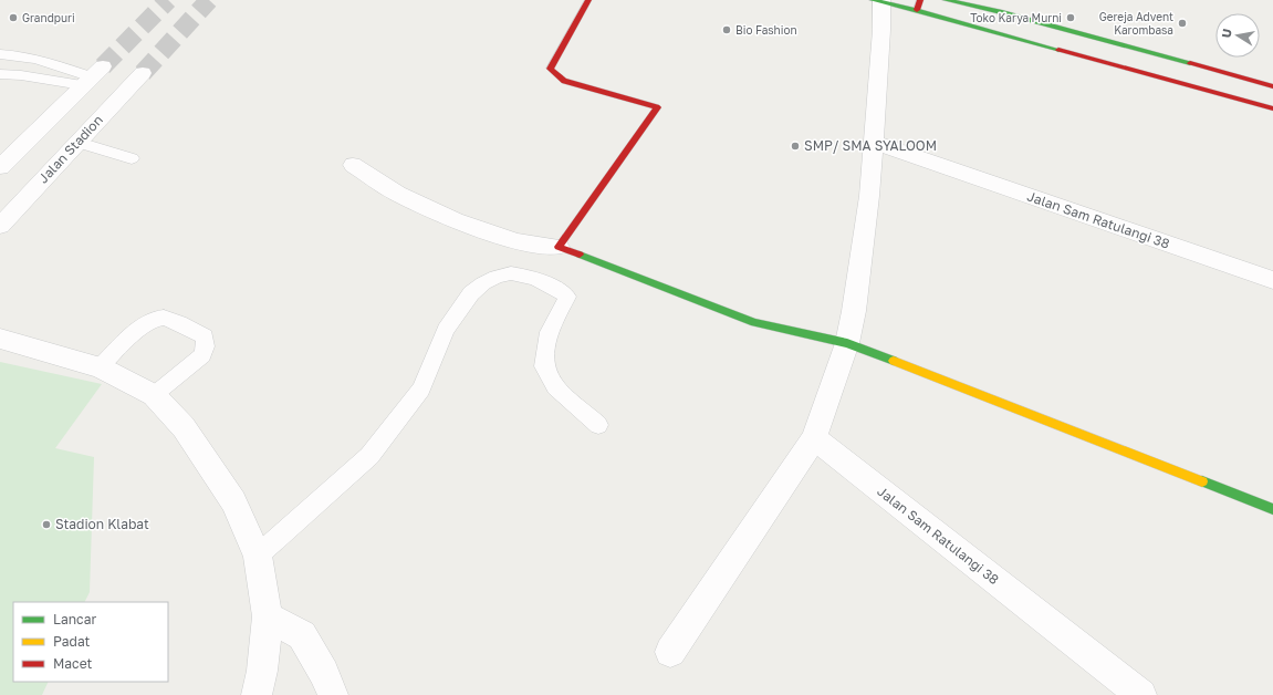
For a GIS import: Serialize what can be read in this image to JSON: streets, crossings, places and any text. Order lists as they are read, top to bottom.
{
  "streets": {
    "street": ["Jalan Stadion", "Jalan Sam Ratulangi 38"]
  },
  "places": [
    "Grandpuri",
    "Toko Karya Murni",
    "Gereja Advent Karombasa",
    "Bio Fashion",
    "SMP/ SMA SYALOOM",
    "Stadion Klabat"
  ],
  "legend": ["Lancar", "Padat", "Macet"],
  "north": "left"
}
